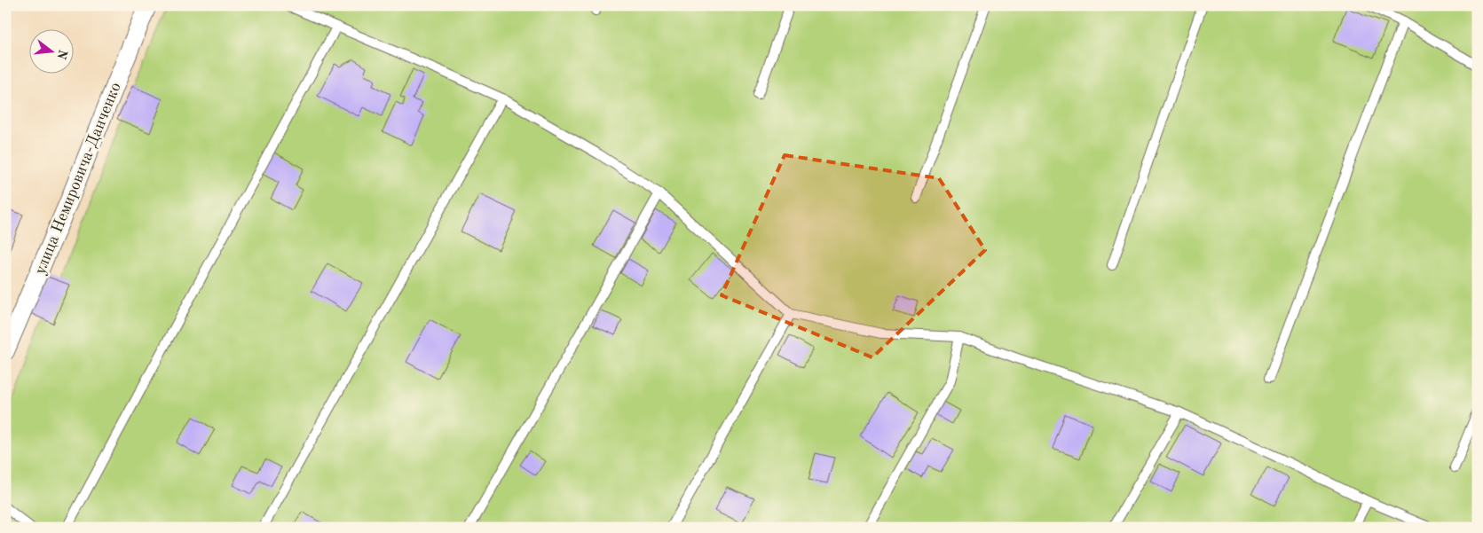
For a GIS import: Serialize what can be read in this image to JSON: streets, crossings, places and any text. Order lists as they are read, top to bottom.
{
  "streets": {
    "street": ["улица Немировича-Данченко"]
  },
  "north": "right"
}
